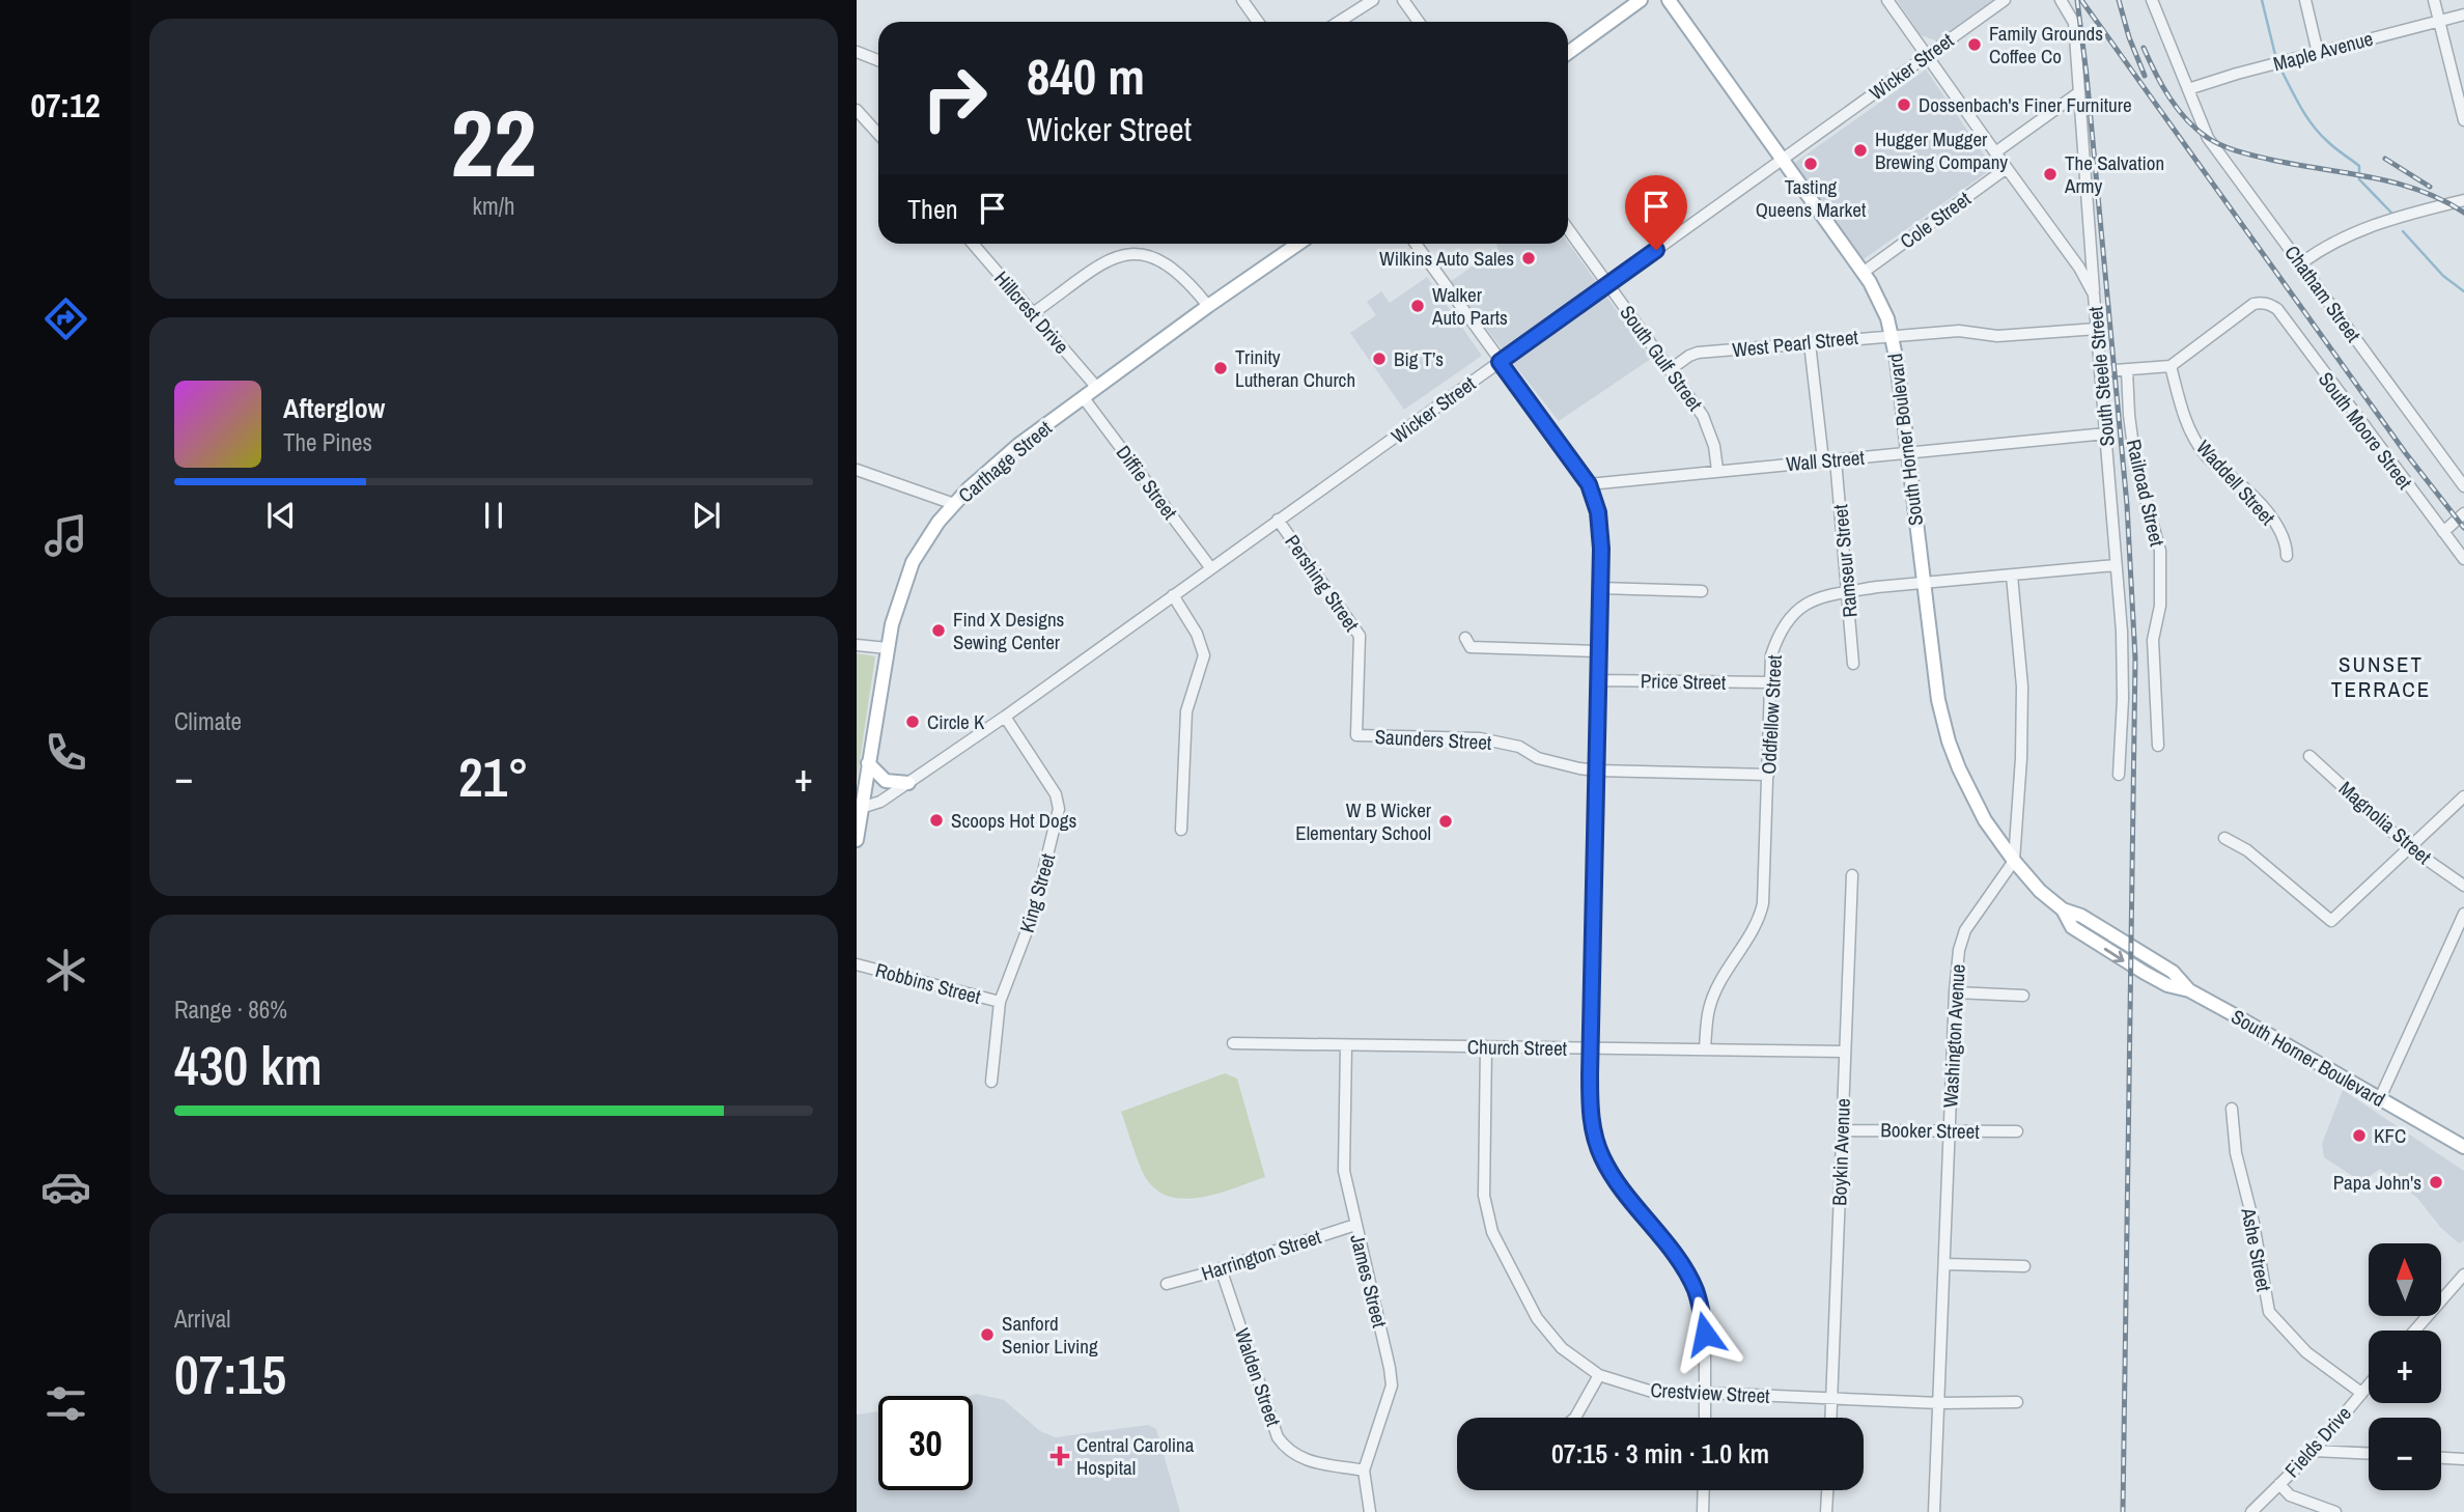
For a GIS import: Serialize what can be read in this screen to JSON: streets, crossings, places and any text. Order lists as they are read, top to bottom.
{
  "streets": {
    "main road": ["South Horner Boulevard", "Carthage Street"],
    "street": [
      "Maple Avenue",
      "Wicker Street",
      "Cole Street",
      "Chatham Street",
      "Hillcrest Drive",
      "West Pearl Street",
      "South Gulf Street",
      "South Steele Street",
      "South Moore Street",
      "Wall Street",
      "Diffie Street",
      "Waddell Street",
      "Railroad Street",
      "Ramseur Street",
      "Pershing Street",
      "Price Street",
      "Oddfellow Street",
      "Saunders Street",
      "Magnolia Street",
      "King Street",
      "Robbins Street",
      "Washington Avenue",
      "Church Street",
      "Booker Street",
      "Boykin Avenue",
      "Ashe Street",
      "Harrington Street",
      "James Street",
      "Walden Street",
      "Crestview Street",
      "Fields Drive"
    ]
  },
  "crossings": [
    ["Maple Avenue", "Chatham Street"],
    ["Wicker Street", "South Gulf Street"],
    ["Wicker Street", "South Steele Street"],
    ["Wicker Street", "South Horner Boulevard"],
    ["Wicker Street", "Carthage Street"],
    ["Wicker Street", "Diffie Street"],
    ["Wicker Street", "Pershing Street"],
    ["Wicker Street", "King Street"],
    ["Cole Street", "South Steele Street"],
    ["Cole Street", "South Horner Boulevard"],
    ["Hillcrest Drive", "Carthage Street"],
    ["West Pearl Street", "South Gulf Street"],
    ["West Pearl Street", "South Steele Street"],
    ["West Pearl Street", "South Horner Boulevard"],
    ["South Gulf Street", "Wall Street"],
    ["South Steele Street", "Wall Street"],
    ["South Steele Street", "Oddfellow Street"],
    ["South Moore Street", "Waddell Street"],
    ["South Horner Boulevard", "Wall Street"],
    ["South Horner Boulevard", "Oddfellow Street"],
    ["South Horner Boulevard", "Washington Avenue"],
    ["Wall Street", "Ramseur Street"],
    ["Carthage Street", "Diffie Street"],
    ["Ramseur Street", "Oddfellow Street"],
    ["Pershing Street", "Saunders Street"],
    ["Price Street", "Oddfellow Street"],
    ["Oddfellow Street", "Saunders Street"],
    ["Oddfellow Street", "Church Street"],
    ["King Street", "Robbins Street"],
    ["Washington Avenue", "Booker Street"],
    ["Washington Avenue", "Crestview Street"],
    ["Church Street", "Boykin Avenue"],
    ["Church Street", "James Street"],
    ["Church Street", "Crestview Street"],
    ["Booker Street", "Boykin Avenue"],
    ["Boykin Avenue", "Crestview Street"],
    ["Ashe Street", "Fields Drive"],
    ["Harrington Street", "James Street"],
    ["Harrington Street", "Walden Street"],
    ["James Street", "Walden Street"]
  ],
  "districts": ["SUNSET TERRACE"],
  "places": {
    "other": [
      "Family Grounds Coffee Co",
      "Dossenbach's Finer Furniture",
      "Hugger Mugger Brewing Company",
      "Tasting Queens Market",
      "The Salvation Army",
      "Wilkins Auto Sales",
      "Walker Auto Parts",
      "Big T’s",
      "Trinity Lutheran Church",
      "Find X Designs Sewing Center",
      "Circle K",
      "Scoops Hot Dogs",
      "W B Wicker Elementary School",
      "KFC",
      "Papa John's",
      "Sanford Senior Living"
    ],
    "health": ["Central Carolina Hospital"]
  },
  "north": "top",
  "page": {
    "tabs": "07:12",
    "tile": [
      ["22", "km/h"],
      "Climate",
      ["Range · 86%", "430 km"],
      ["Arrival", "07:15"]
    ],
    "turn": ["840 m", "Wicker Street"],
    "then": "Then",
    "song": ["Afterglow", "The Pines"],
    "heat": ["−", "21°", "+"],
    "map_buttons": ["+", "−"],
    "limit": "30",
    "trip": "07:15 · 3 min · 1.0 km"
  }
}
